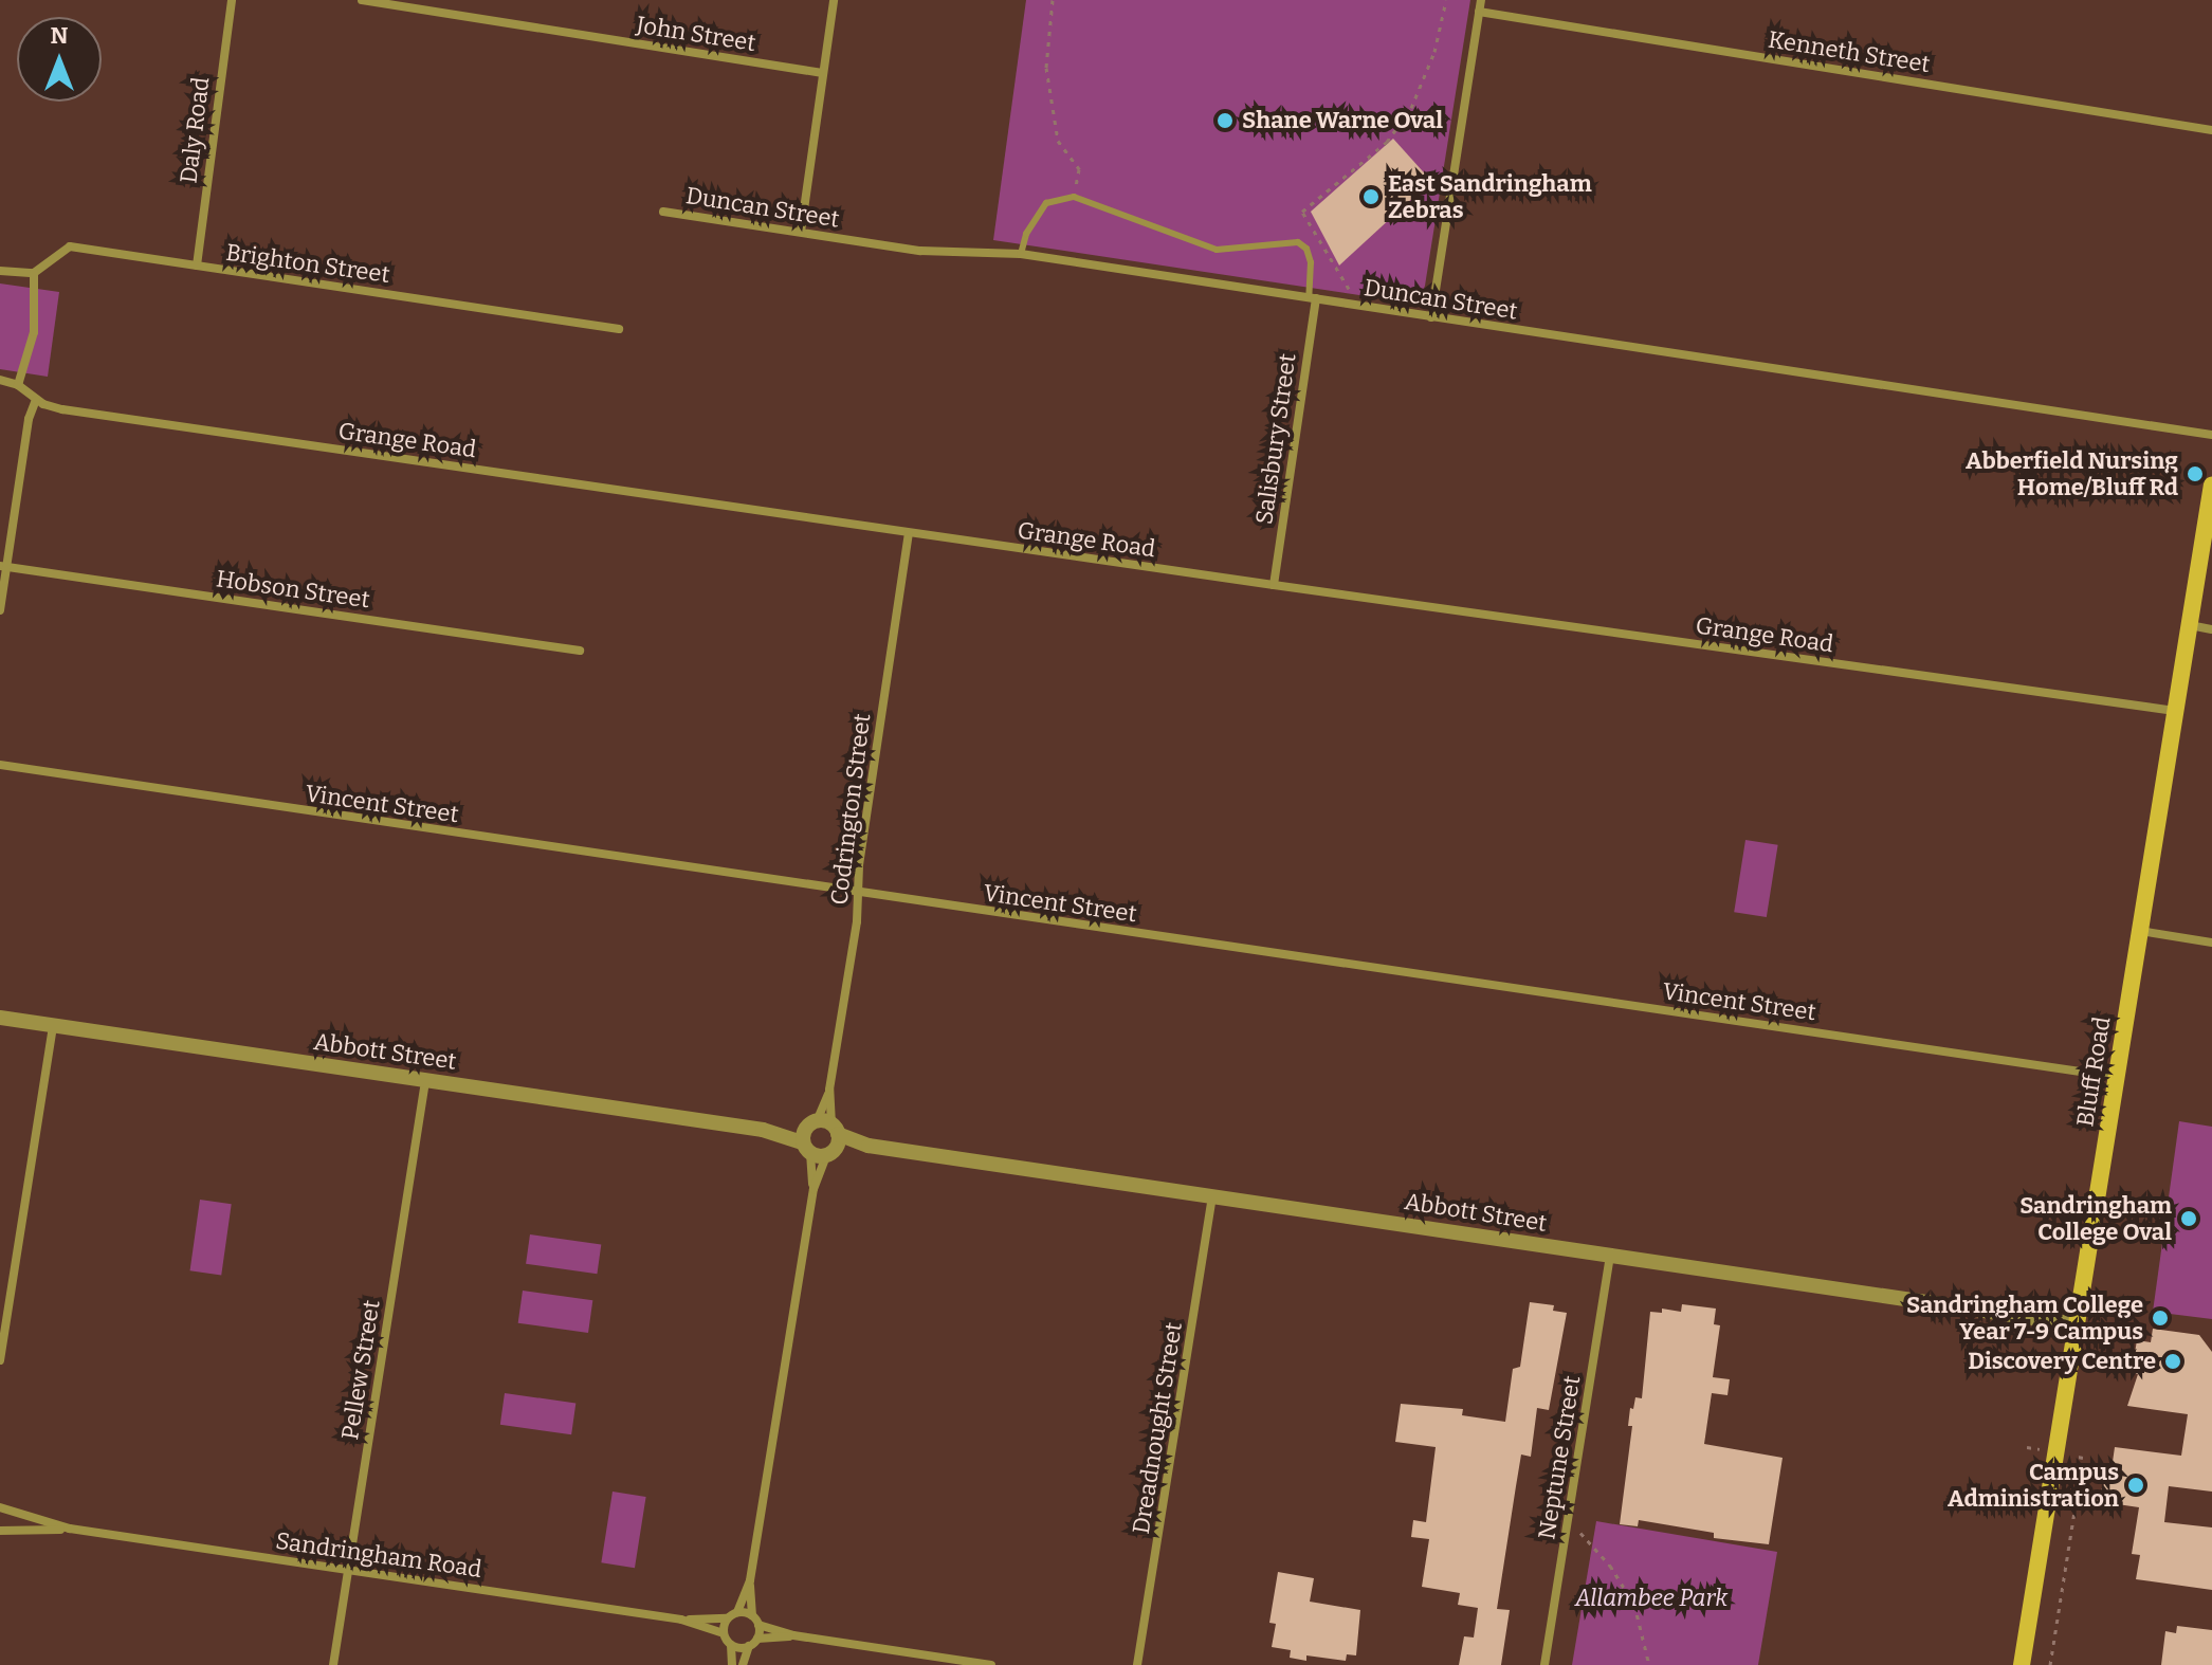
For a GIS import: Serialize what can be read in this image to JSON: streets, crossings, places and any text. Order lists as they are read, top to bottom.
{
  "streets": {
    "main road": ["Bluff Road"],
    "street": [
      "John Street",
      "Kenneth Street",
      "Daly Road",
      "Duncan Street",
      "Brighton Street",
      "Salisbury Street",
      "Grange Road",
      "Hobson Street",
      "Vincent Street",
      "Codrington Street",
      "Abbott Street",
      "Pellew Street",
      "Dreadnought Street",
      "Neptune Street",
      "Sandringham Road"
    ]
  },
  "crossings": [
    ["Daly Road", "Brighton Street"],
    ["Duncan Street", "Salisbury Street"],
    ["Salisbury Street", "Grange Road"],
    ["Grange Road", "Codrington Street"],
    ["Grange Road", "Bluff Road"],
    ["Vincent Street", "Codrington Street"],
    ["Vincent Street", "Bluff Road"],
    ["Codrington Street", "Abbott Street"],
    ["Codrington Street", "Sandringham Road"],
    ["Abbott Street", "Bluff Road"],
    ["Abbott Street", "Pellew Street"],
    ["Abbott Street", "Dreadnought Street"],
    ["Abbott Street", "Neptune Street"],
    ["Pellew Street", "Sandringham Road"]
  ],
  "parks": ["Allambee Park"],
  "places": [
    "Shane Warne Oval",
    "East Sandringham Zebras",
    "Abberfield Nursing Home/Bluff Rd",
    "Sandringham College Oval",
    "Sandringham College Year 7-9 Campus",
    "Discovery Centre",
    "Campus Administration"
  ],
  "north": "top"
}
